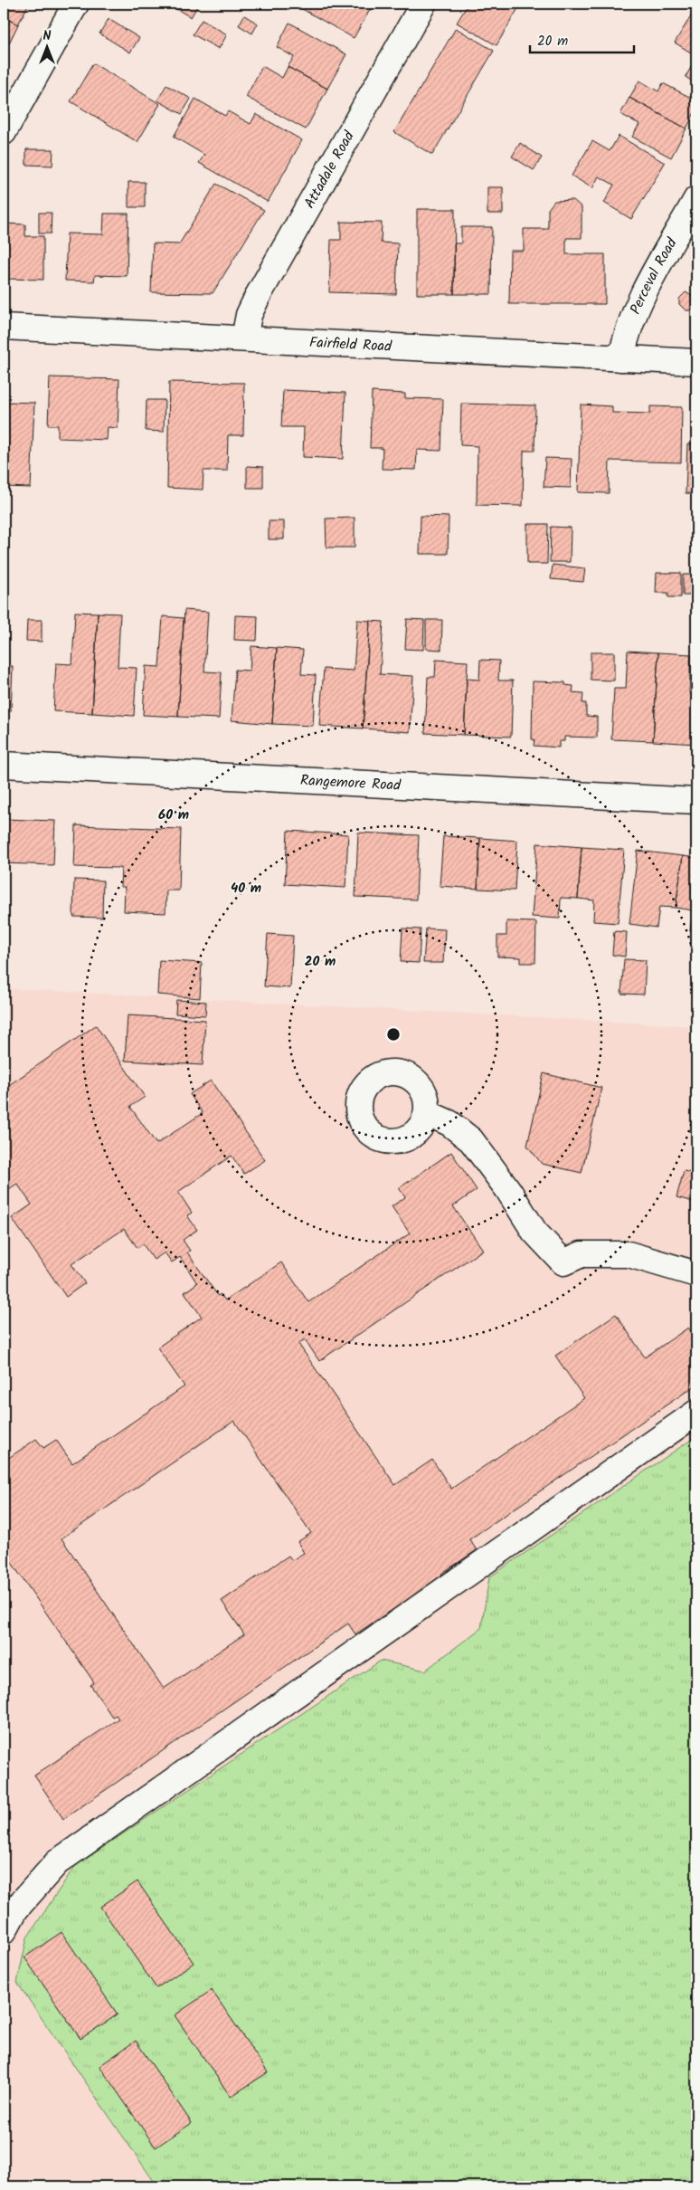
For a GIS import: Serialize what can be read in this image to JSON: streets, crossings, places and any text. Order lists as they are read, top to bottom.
{
  "streets": {
    "street": [
      "Attadale Road",
      "Perceval Road",
      "Fairfield Road",
      "Rangemore Road"
    ]
  },
  "crossings": [
    ["Attadale Road", "Fairfield Road"],
    ["Perceval Road", "Fairfield Road"]
  ],
  "scale_bar": "20 m",
  "north": "top",
  "rings": ["60 m", "40 m", "20 m"]
}
